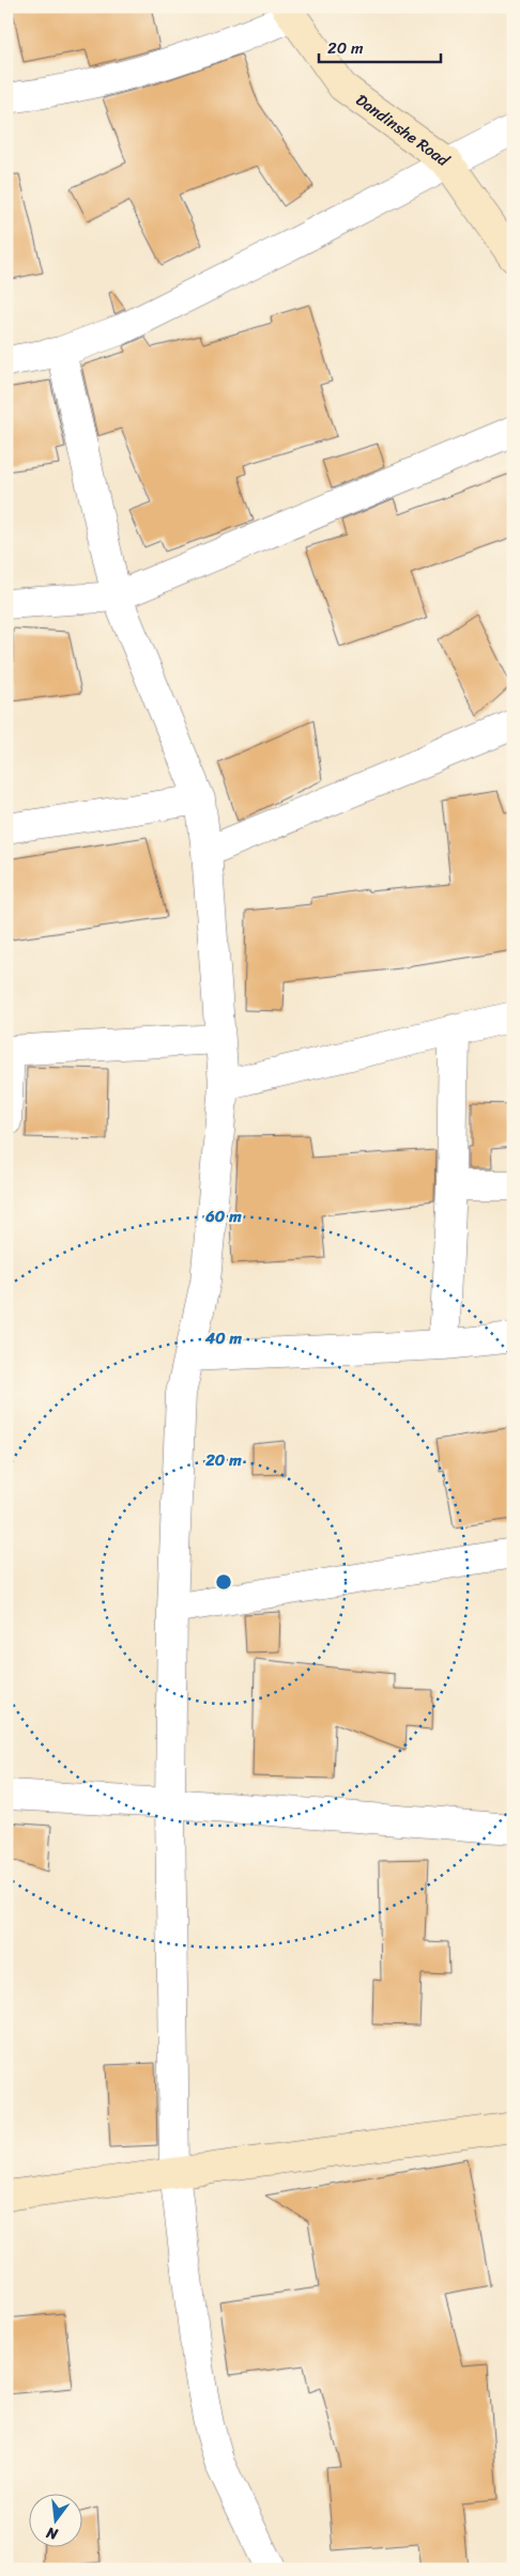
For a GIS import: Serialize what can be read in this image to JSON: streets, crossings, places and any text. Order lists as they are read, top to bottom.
{
  "streets": {
    "street": ["Dandinshe Road"]
  },
  "scale_bar": "20 m",
  "north": "bottom",
  "rings": ["60 m", "40 m", "20 m"]
}
